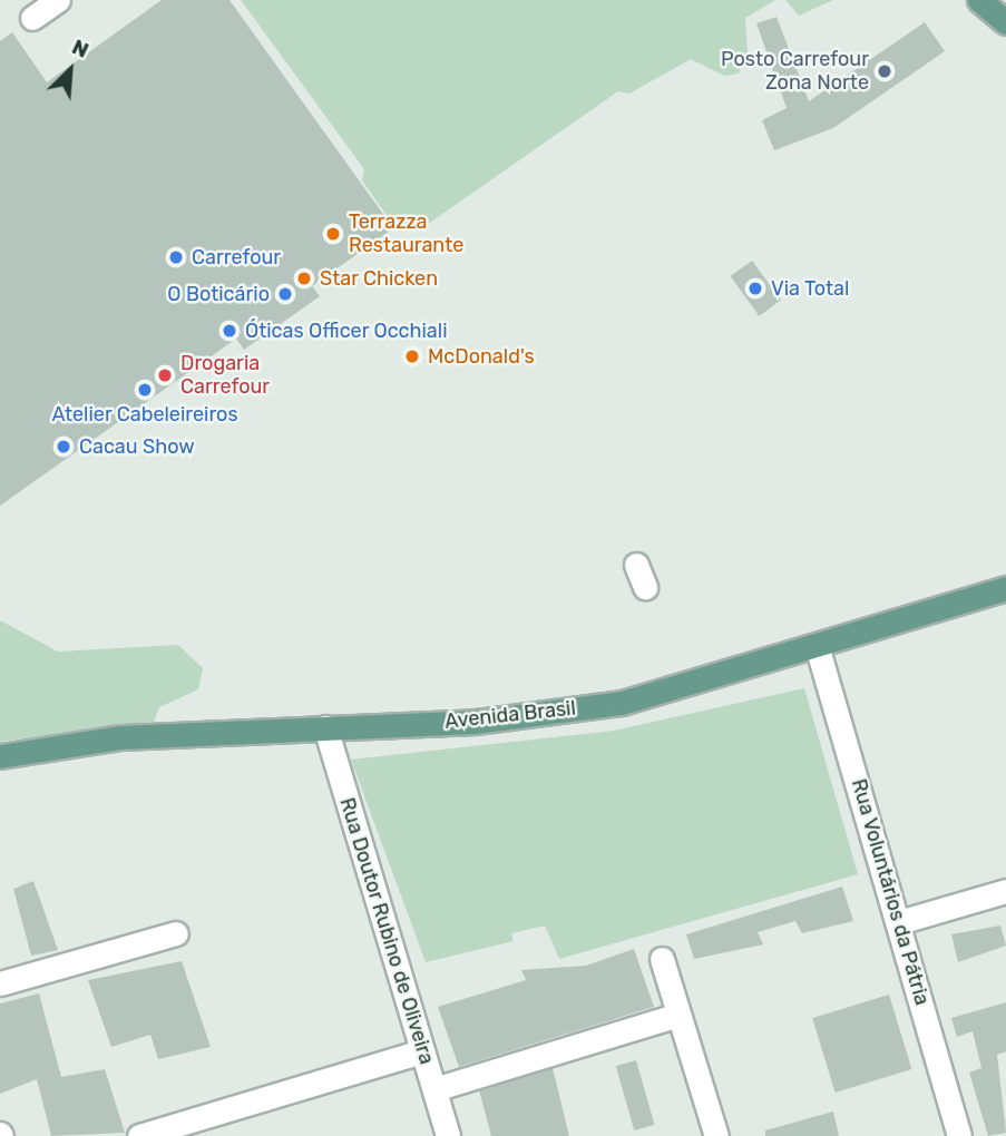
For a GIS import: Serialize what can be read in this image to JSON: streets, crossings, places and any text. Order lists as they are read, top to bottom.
{
  "streets": {
    "main road": ["Avenida Brasil"],
    "street": ["Rua Voluntários da Pátria", "Rua Doutor Rubino de Oliveira"]
  },
  "crossings": [
    ["Avenida Brasil", "Rua Voluntários da Pátria"],
    ["Avenida Brasil", "Rua Doutor Rubino de Oliveira"]
  ],
  "places": [
    "Posto Carrefour Zona Norte",
    "Terrazza Restaurante",
    "Carrefour",
    "Star Chicken",
    "Via Total",
    "O Boticário",
    "Óticas Officer Occhiali",
    "McDonald's",
    "Drogaria Carrefour",
    "Atelier Cabeleireiros",
    "Cacau Show"
  ],
  "north": "top right"
}
